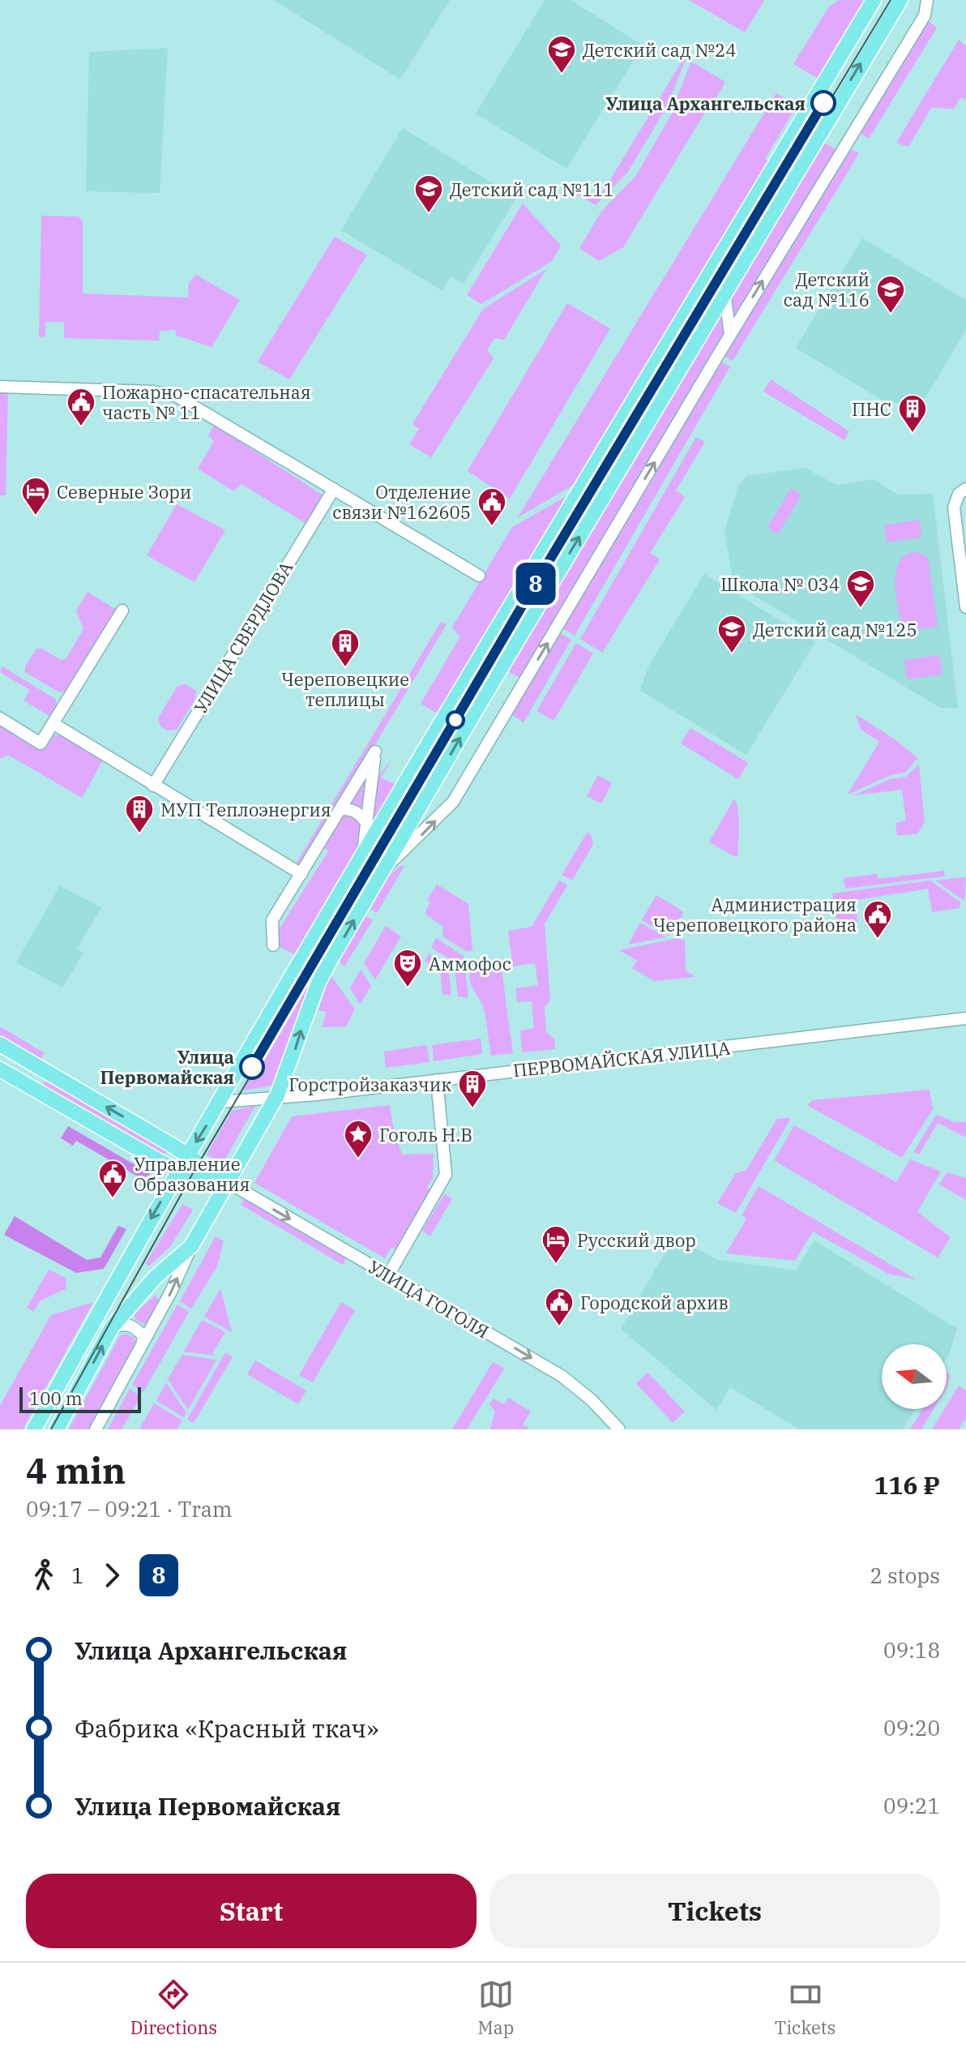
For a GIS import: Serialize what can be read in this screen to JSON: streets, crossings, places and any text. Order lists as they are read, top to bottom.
{
  "streets": {
    "main road": ["УЛИЦА ГОГОЛЯ"],
    "street": ["УЛИЦА СВЕРДЛОВА", "ПЕРВОМАЙСКАЯ УЛИЦА"]
  },
  "places": {
    "school or university": [
      "Детский сад №24",
      "Детский сад №111",
      "Детский сад №116",
      "Школа № 034",
      "Детский сад №125"
    ],
    "other": ["Улица Архангельская", "Улица Первомайская"],
    "public building": [
      "Пожарно-спасательная часть № 11",
      "Отделение связи №162605",
      "Администрация Череповецкого района",
      "Управление Образования",
      "Городской архив"
    ],
    "building": [
      "ПНС",
      "Череповецкие теплицы",
      "МУП Теплоэнергия",
      "Горстройзаказчик"
    ],
    "hotel": ["Северные Зори", "Русский двор"],
    "theatre": ["Аммофос"],
    "place": ["Гоголь Н.В"]
  },
  "lines": ["tram line 8"],
  "scale_bar": "100 m",
  "north": "left",
  "page": {
    "on_map": "8",
    "scale": "100 m",
    "heading": ["4 min", "09:17 – 09:21 · Tram", "116 ₽"],
    "legs": ["1", "8", "2 stops"],
    "list": [
      {
        "name": "Улица Архангельская",
        "value": "09:18"
      },
      {
        "name": "Фабрика «Красный ткач»",
        "value": "09:20"
      },
      {
        "name": "Улица Первомайская",
        "value": "09:21"
      }
    ],
    "buttons": ["Start", "Tickets"],
    "tabs": ["Directions", "Map", "Tickets"]
  }
}
